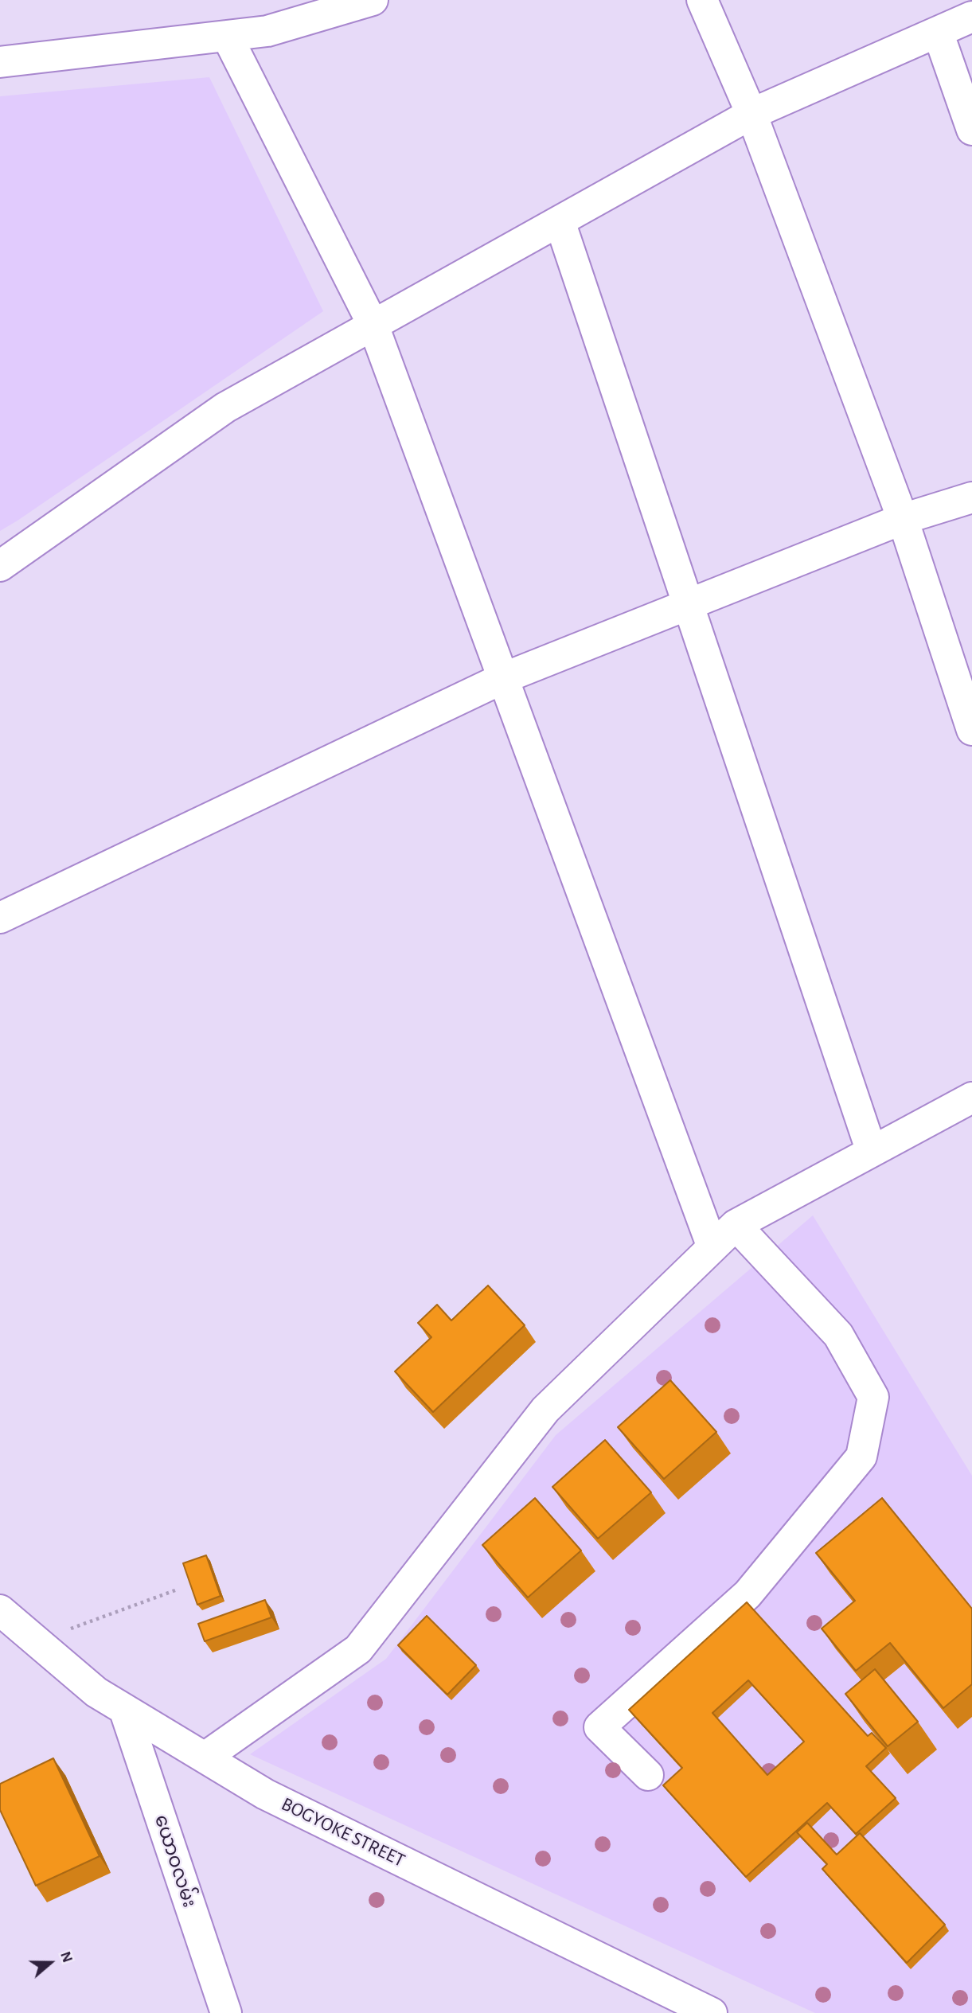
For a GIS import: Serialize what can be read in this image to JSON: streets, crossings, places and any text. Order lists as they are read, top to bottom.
{
  "streets": {
    "street": ["BOGYOKE STREET", "ယောဝလမ်း"]
  },
  "crossings": [
    ["BOGYOKE STREET", "ယောဝလမ်း"]
  ],
  "north": "right"
}
